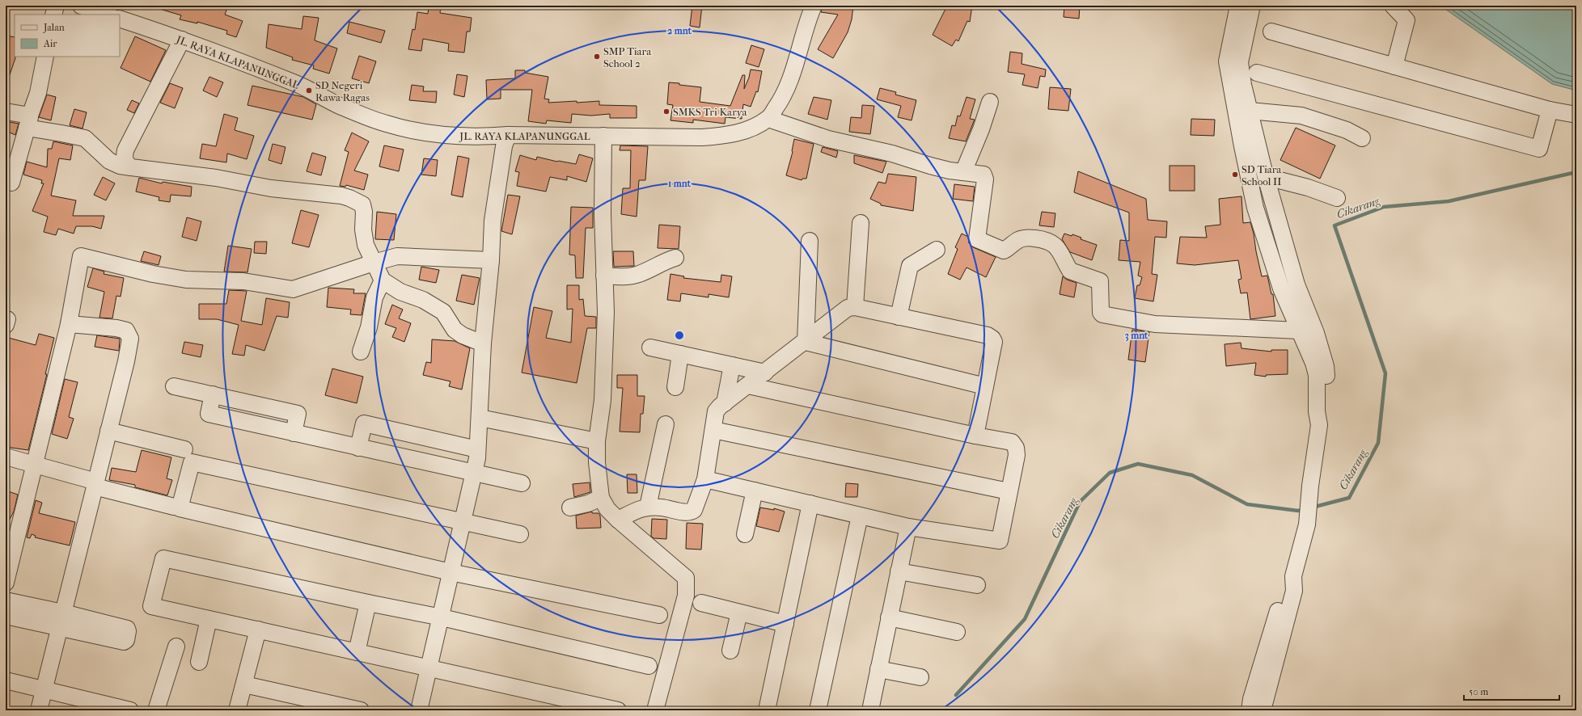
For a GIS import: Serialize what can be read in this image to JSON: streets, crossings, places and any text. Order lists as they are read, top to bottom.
{
  "streets": {
    "street": ["JL. RAYA KLAPANUNGGAL"]
  },
  "water": ["Cikarang"],
  "places": [
    "SMP Tiara School 2",
    "SD Negeri Rawa Ragas",
    "SMKS Tri Karya",
    "SD Tiara School II"
  ],
  "legend": ["Jalan", "Air"],
  "scale_bar": "50 m",
  "rings": ["2 mnt", "1 mnt", "3 mnt"]
}
